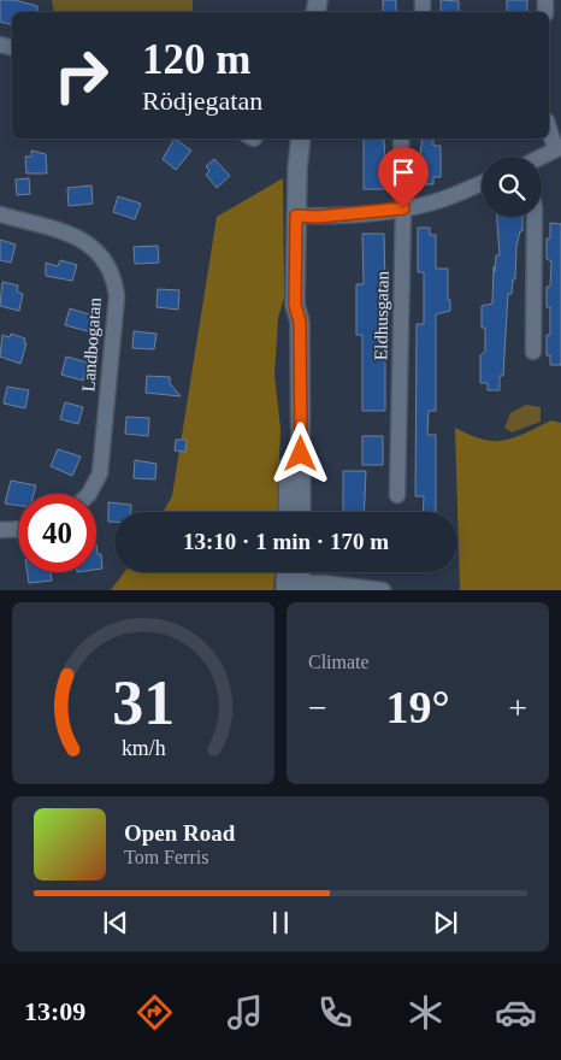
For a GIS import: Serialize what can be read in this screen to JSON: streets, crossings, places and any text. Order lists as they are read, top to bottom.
{
  "streets": {
    "street": ["Eldhusgatan", "Landbogatan"]
  },
  "page": {
    "turn": ["120 m", "Rödjegatan"],
    "limit": "40",
    "trip": "13:10 · 1 min · 170 m",
    "tile": "Climate",
    "heat": ["−", "19°", "+"],
    "song": ["Open Road", "Tom Ferris"],
    "tabs": "13:09",
    "gauge": ["31", "km/h"]
  }
}
